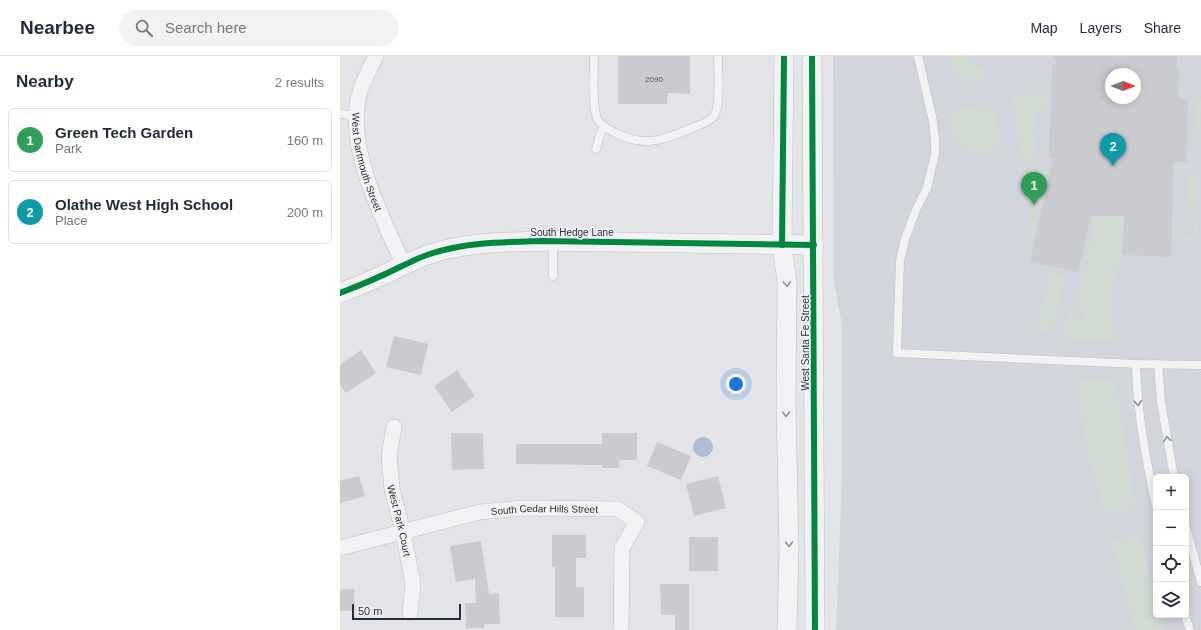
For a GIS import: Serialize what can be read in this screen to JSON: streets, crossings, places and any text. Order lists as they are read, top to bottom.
{
  "streets": {
    "street": [
      "West Dartmouth Street",
      "South Hedge Lane",
      "West Santa Fe Street",
      "South Cedar Hills Street",
      "West Park Court"
    ]
  },
  "crossings": [
    ["West Dartmouth Street", "South Hedge Lane"],
    ["South Hedge Lane", "West Santa Fe Street"],
    ["South Cedar Hills Street", "West Park Court"]
  ],
  "house_numbers": ["2090"],
  "scale_bar": "50 m",
  "north": "right",
  "page": {
    "header": "Nearbee",
    "search": "Search here",
    "nav": ["Map", "Layers", "Share"],
    "heading": ["Nearby", "2 results"],
    "list": [
      {
        "mark": "1",
        "name": "Green Tech Garden",
        "note": "Park",
        "value": "160 m"
      },
      {
        "mark": "2",
        "name": "Olathe West High School",
        "note": "Place",
        "value": "200 m"
      }
    ],
    "pins": ["2", "1"],
    "map_buttons": ["+", "−"],
    "scale": "50 m"
  }
}
